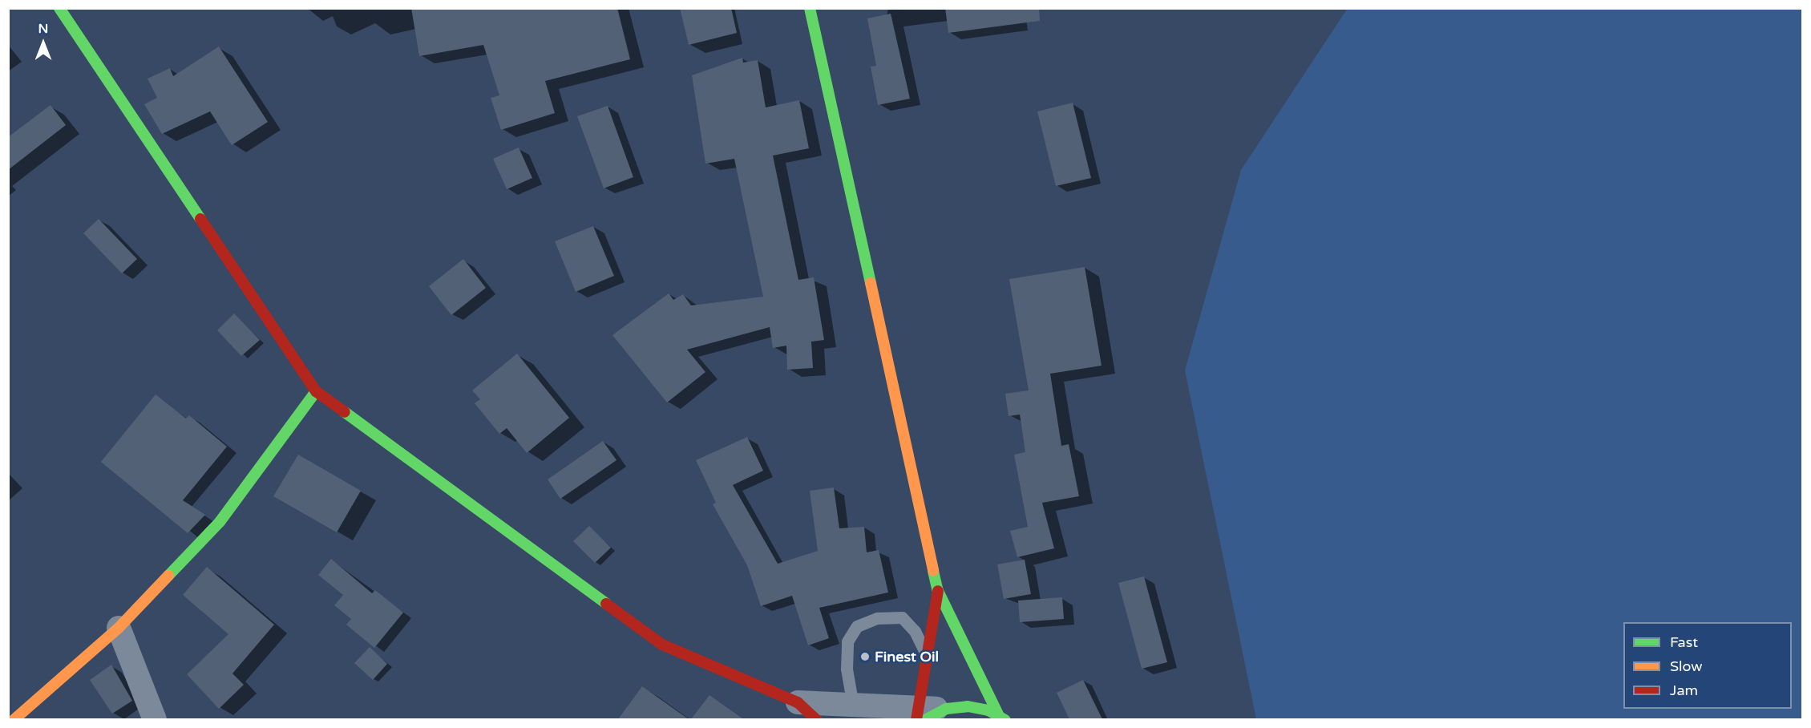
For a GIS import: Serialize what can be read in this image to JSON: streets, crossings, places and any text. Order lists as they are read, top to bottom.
{
  "places": ["Finest Oil"],
  "legend": ["Fast", "Slow", "Jam"],
  "north": "top"
}
